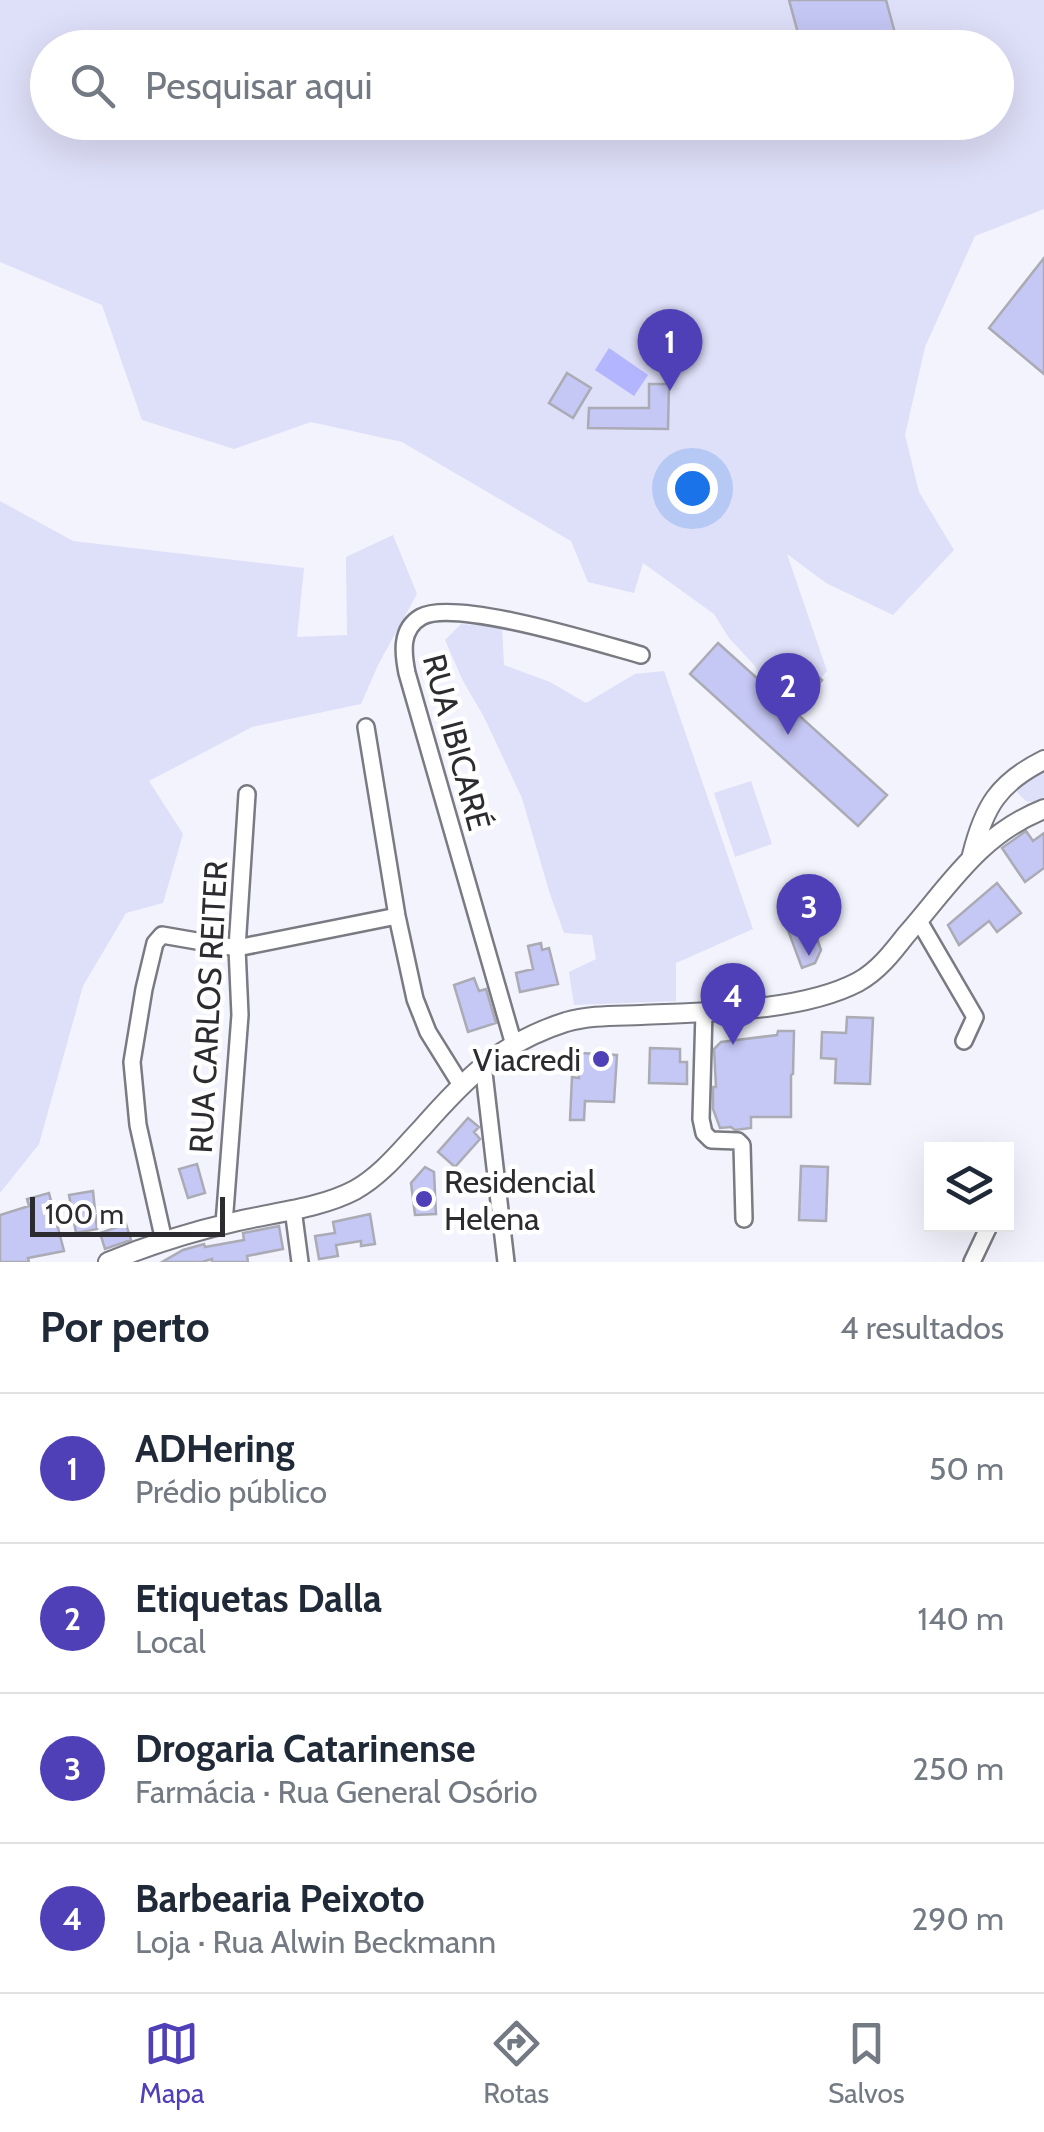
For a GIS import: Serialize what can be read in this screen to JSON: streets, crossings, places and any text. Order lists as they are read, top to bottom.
{
  "streets": {
    "street": ["RUA IBICARÉ", "RUA CARLOS REITER"]
  },
  "places": ["Viacredi", "Residencial Helena"],
  "scale_bar": "100 m",
  "page": {
    "search": "Pesquisar aqui",
    "pins": [
      "1",
      "2",
      "3",
      "4"
    ],
    "scale": "100 m",
    "heading": ["Por perto", "4 resultados"],
    "list": [
      {
        "mark": "1",
        "name": "ADHering",
        "note": "Prédio público",
        "value": "50 m"
      },
      {
        "mark": "2",
        "name": "Etiquetas Dalla",
        "note": "Local",
        "value": "140 m"
      },
      {
        "mark": "3",
        "name": "Drogaria Catarinense",
        "note": "Farmácia · Rua General Osório",
        "value": "250 m"
      },
      {
        "mark": "4",
        "name": "Barbearia Peixoto",
        "note": "Loja · Rua Alwin Beckmann",
        "value": "290 m"
      }
    ],
    "nav": ["Mapa", "Rotas", "Salvos"]
  }
}
